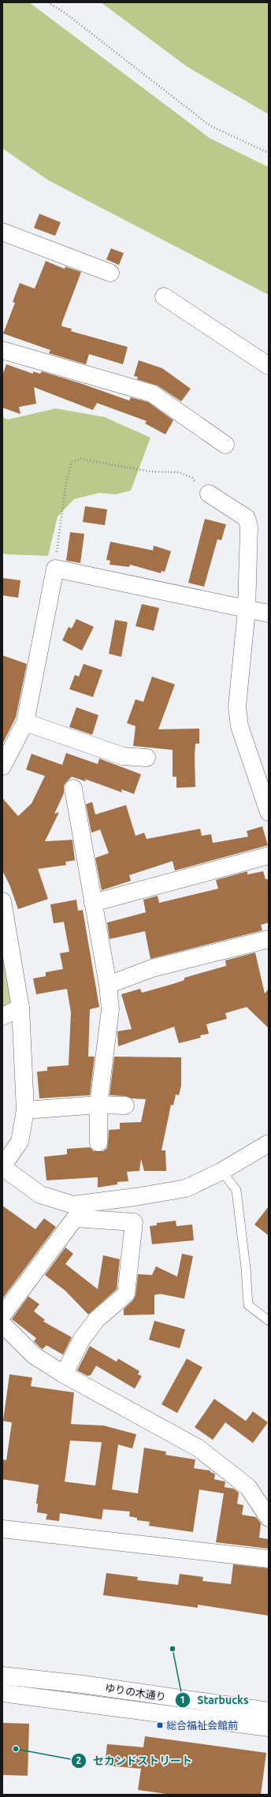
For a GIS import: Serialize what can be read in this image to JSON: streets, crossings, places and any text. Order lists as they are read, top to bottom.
{
  "streets": {
    "street": ["ゆりの木通り"]
  },
  "places": {
    "other": ["Starbucks", "セカンドストリート"],
    "transit": ["総合福祉会館前"]
  }
}
